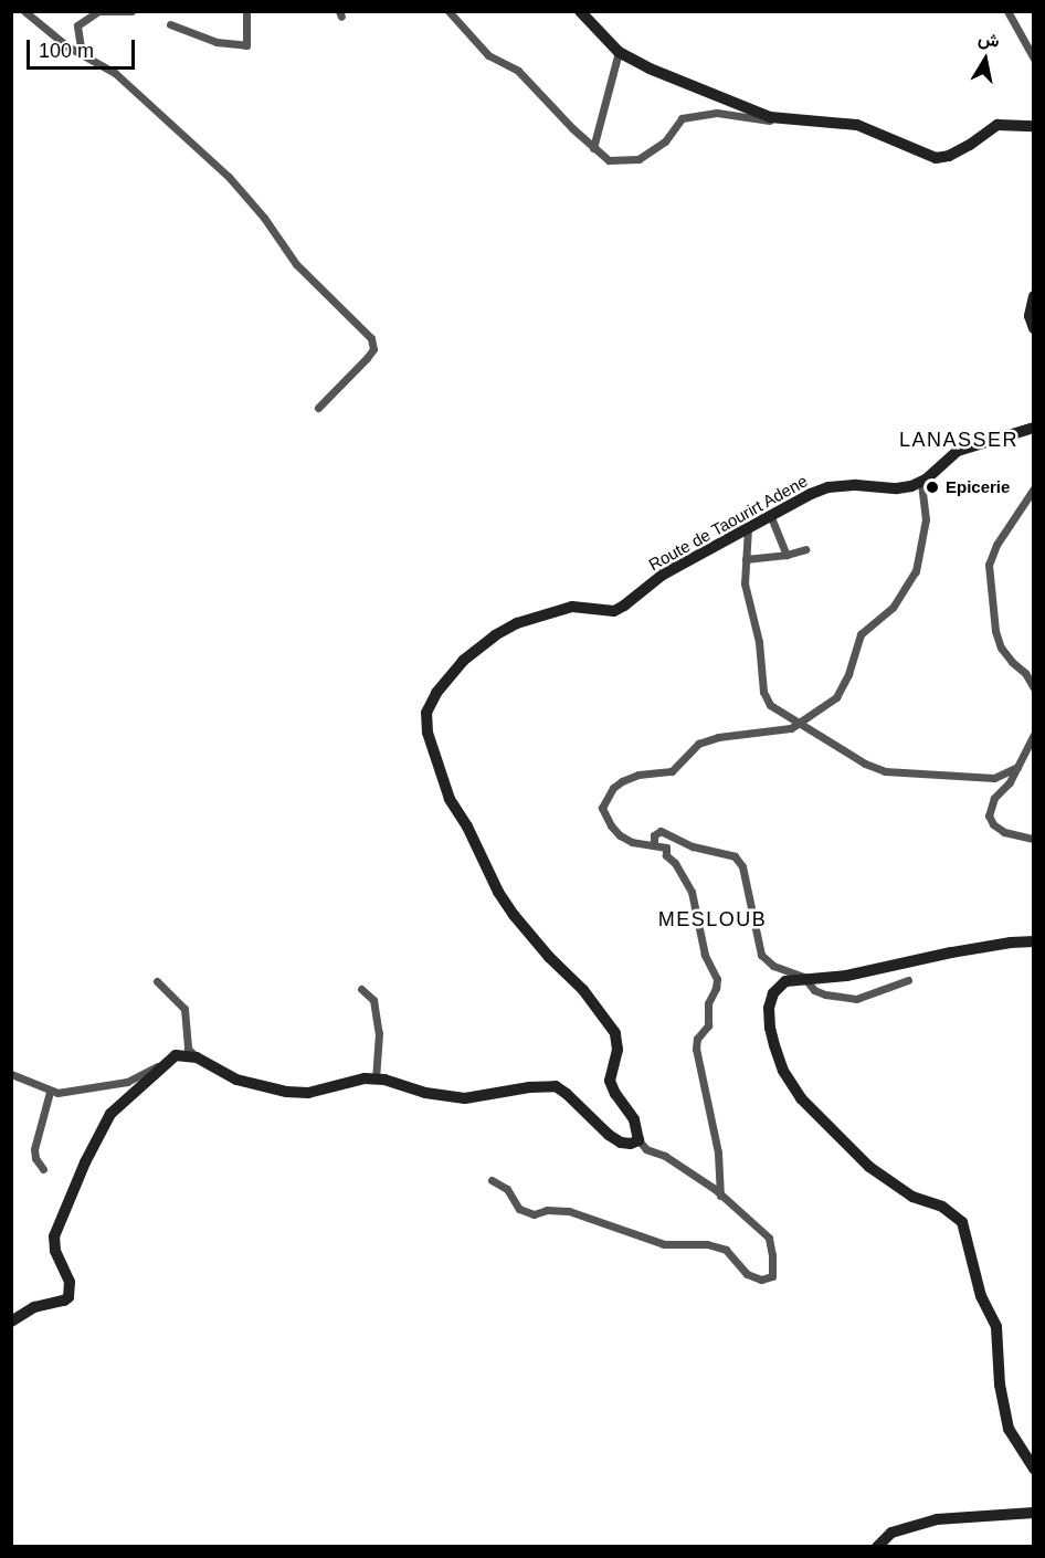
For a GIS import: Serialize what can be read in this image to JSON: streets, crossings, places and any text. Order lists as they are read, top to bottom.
{
  "streets": {
    "street": ["Route de Taourirt Adene"]
  },
  "districts": ["LANASSER", "MESLOUB"],
  "places": ["Epicerie"],
  "scale_bar": "100 m",
  "north": "top"
}
